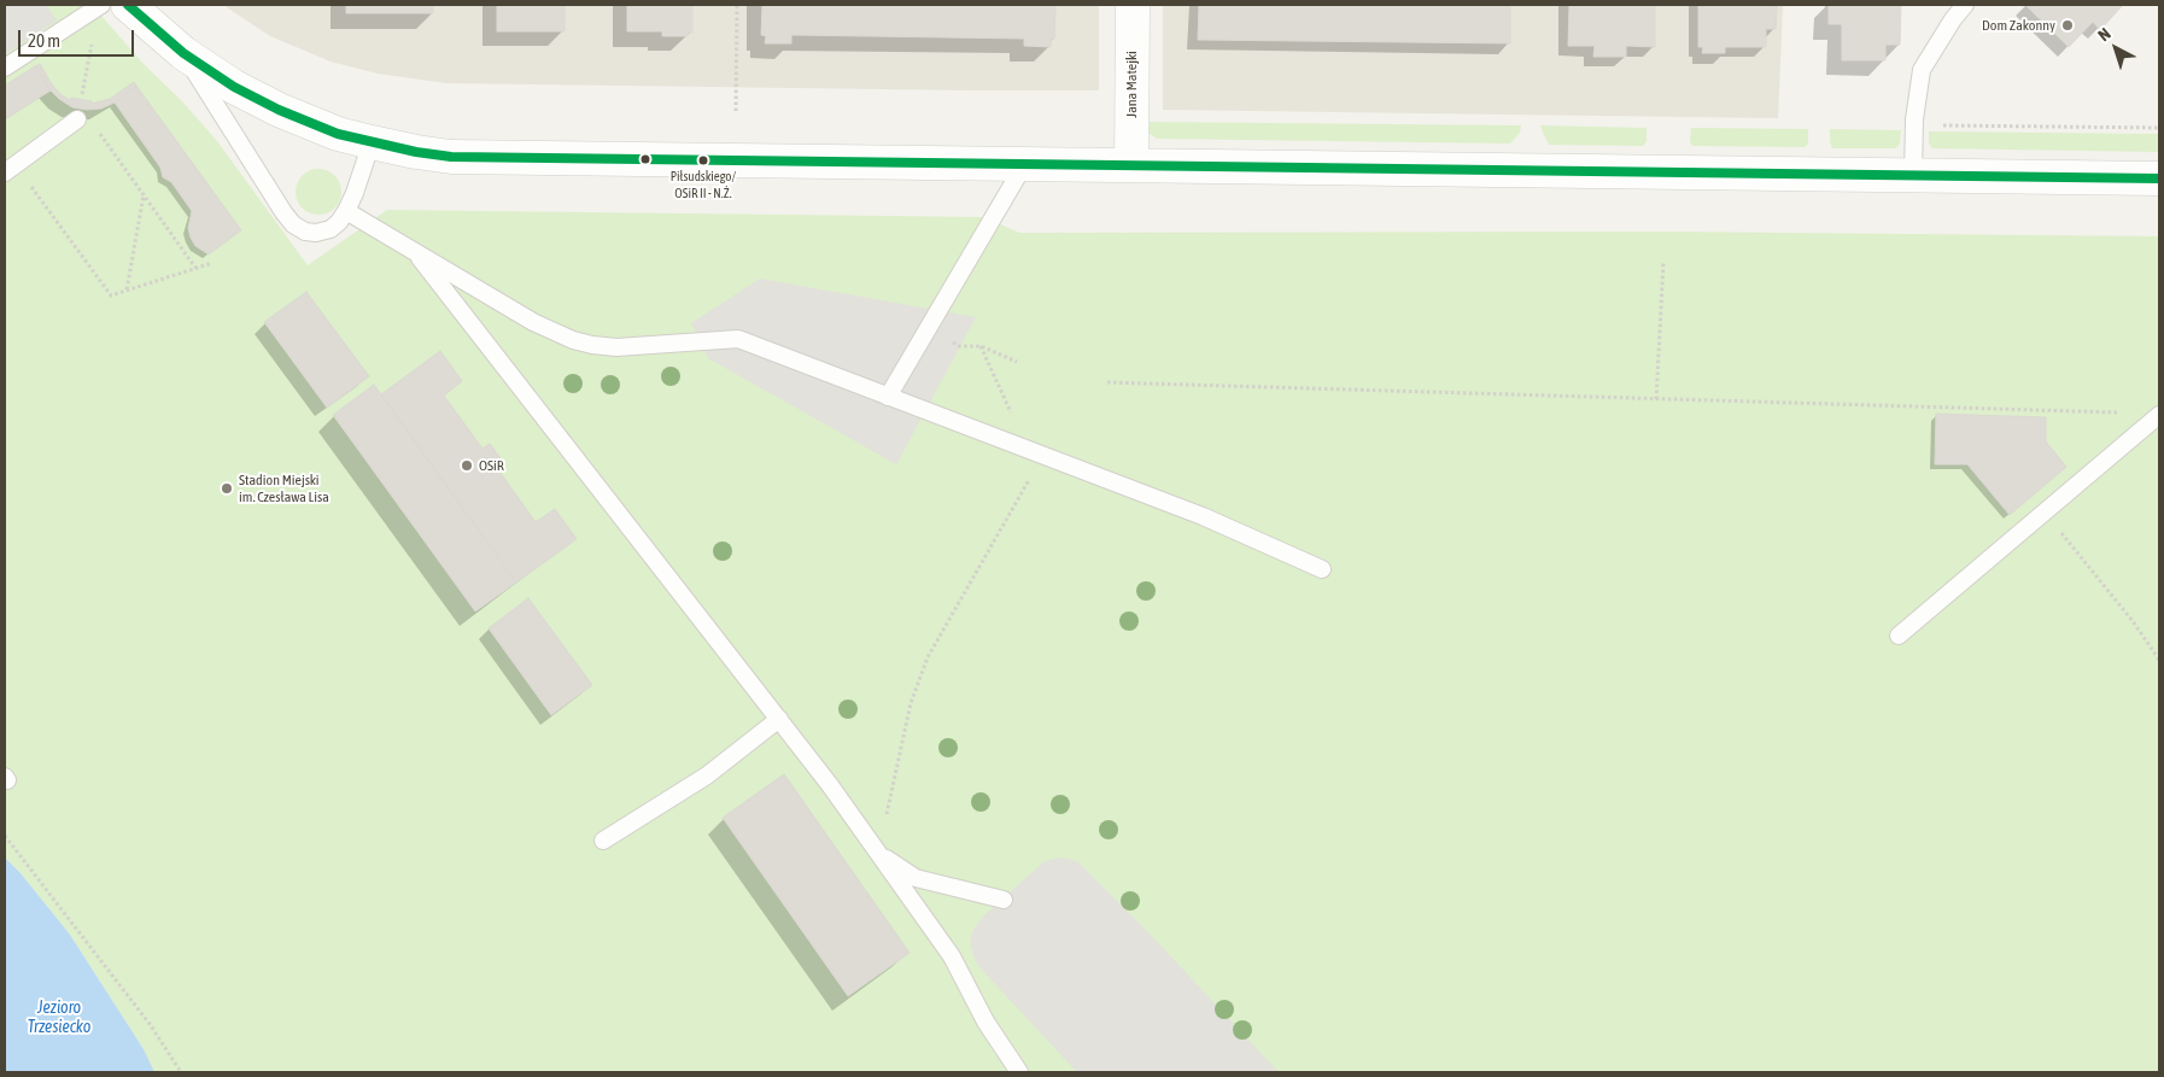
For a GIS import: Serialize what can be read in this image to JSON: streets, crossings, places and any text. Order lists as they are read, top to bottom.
{
  "streets": {
    "street": ["Jana Matejki"]
  },
  "water": ["Jezioro Trzesiecko"],
  "places": [
    "Dom Zakonny",
    "Piłsudskiego/ OSiR II - N.Ż.",
    "OSiR",
    "Stadion Miejski im. Czesława Lisa"
  ],
  "scale_bar": "20 m",
  "north": "top left"
}
